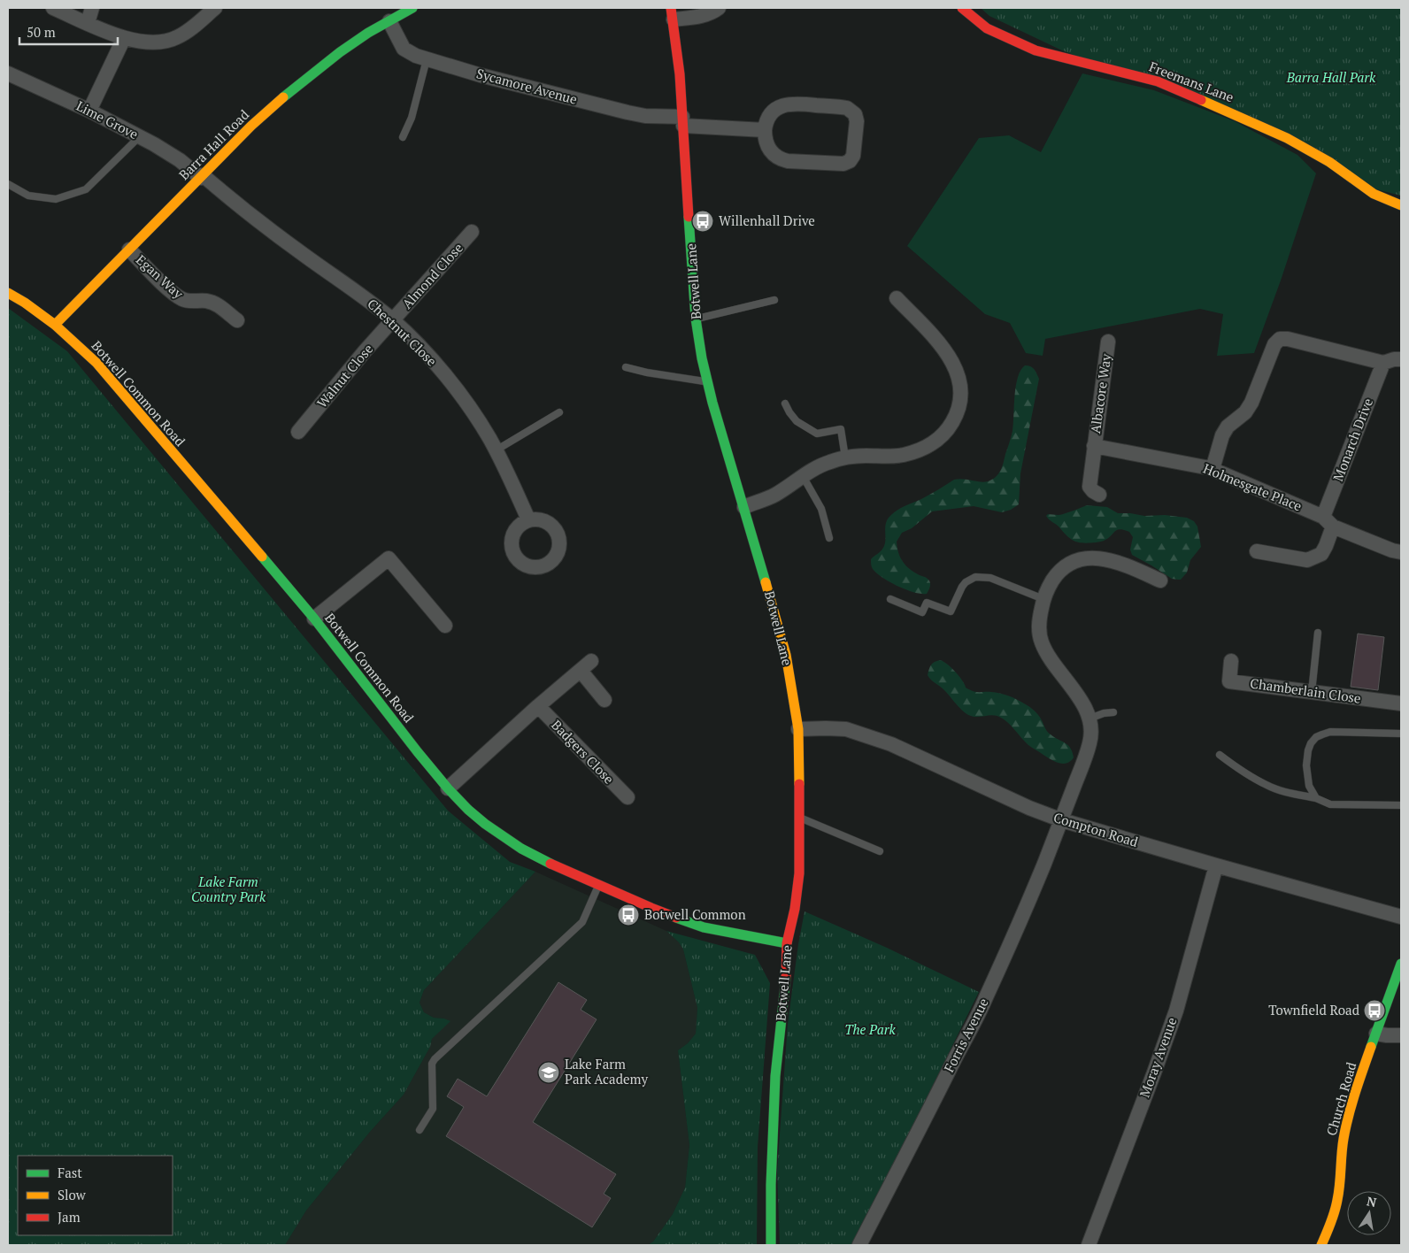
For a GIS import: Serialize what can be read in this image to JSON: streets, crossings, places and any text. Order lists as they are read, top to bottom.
{
  "streets": {
    "street": [
      "Freemans Lane",
      "Sycamore Avenue",
      "Lime Grove",
      "Barra Hall Road",
      "Almond Close",
      "Egan Way",
      "Botwell Lane",
      "Chestnut Close",
      "Walnut Close",
      "Botwell Common Road",
      "Albacore Way",
      "Monarch Drive",
      "Holmesgate Place",
      "Chamberlain Close",
      "Badgers Close",
      "Compton Road",
      "Forris Avenue",
      "Moray Avenue",
      "Church Road"
    ]
  },
  "crossings": [
    ["Sycamore Avenue", "Barra Hall Road"],
    ["Sycamore Avenue", "Botwell Lane"],
    ["Lime Grove", "Barra Hall Road"],
    ["Lime Grove", "Chestnut Close"],
    ["Barra Hall Road", "Egan Way"],
    ["Barra Hall Road", "Chestnut Close"],
    ["Barra Hall Road", "Botwell Common Road"],
    ["Almond Close", "Chestnut Close"],
    ["Almond Close", "Walnut Close"],
    ["Botwell Lane", "Botwell Common Road"],
    ["Botwell Lane", "Compton Road"],
    ["Chestnut Close", "Walnut Close"],
    ["Albacore Way", "Holmesgate Place"],
    ["Monarch Drive", "Holmesgate Place"],
    ["Compton Road", "Forris Avenue"],
    ["Compton Road", "Moray Avenue"]
  ],
  "parks": ["Barra Hall Park", "Lake Farm Country Park", "The Park"],
  "places": {
    "bus stop": ["Willenhall Drive", "Botwell Common", "Townfield Road"],
    "school or university": ["Lake Farm Park Academy"]
  },
  "legend": ["Fast", "Slow", "Jam"],
  "scale_bar": "50 m",
  "north": "top"
}
